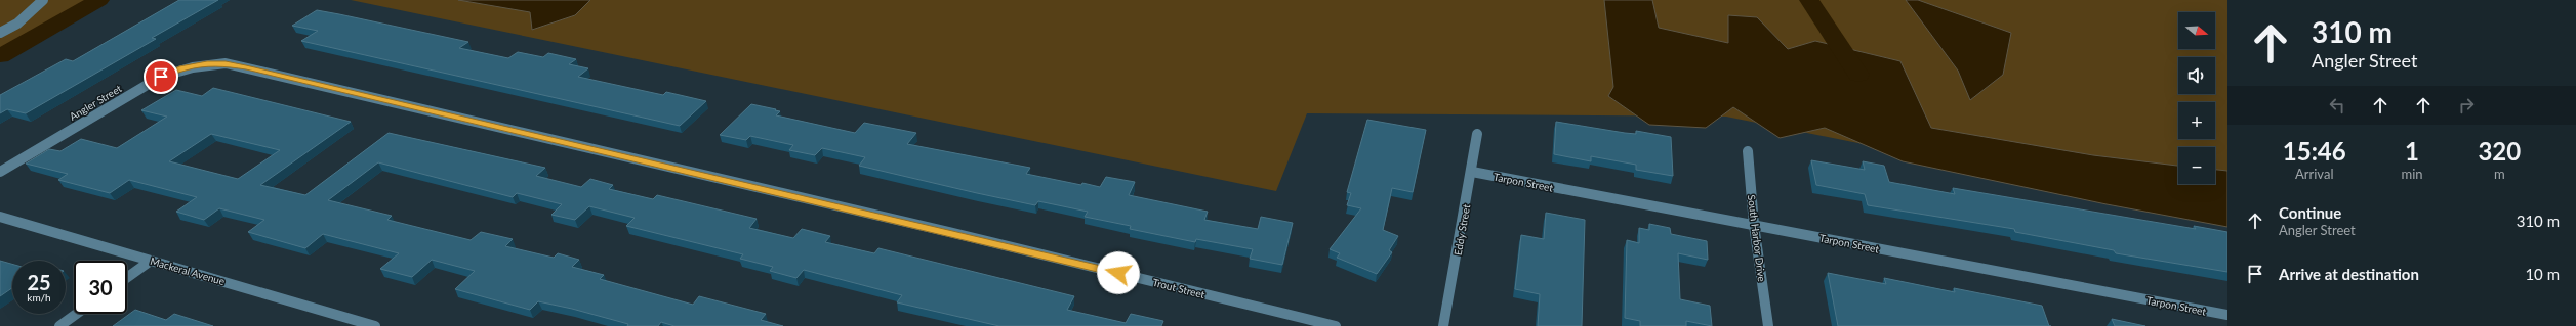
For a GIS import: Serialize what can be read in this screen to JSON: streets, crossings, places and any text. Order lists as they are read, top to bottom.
{
  "streets": {
    "street": [
      "Angler Street",
      "Tarpon Street",
      "Eddy Street",
      "South Harbor Drive",
      "Mackeral Avenue",
      "Trout Street"
    ]
  },
  "crossings": [
    ["Angler Street", "Trout Street"],
    ["Tarpon Street", "Eddy Street"],
    ["Tarpon Street", "South Harbor Drive"]
  ],
  "north": "right",
  "page": {
    "turn": ["310 m", "Angler Street"],
    "map_buttons": ["+", "−"],
    "eta": [
      "15:46",
      "Arrival",
      "1",
      "min",
      "320",
      "m"
    ],
    "list": [
      {
        "name": "Continue",
        "note": "Angler Street",
        "value": "310 m"
      },
      {
        "name": "Arrive at destination",
        "value": "10 m"
      }
    ],
    "speed": "25 km/h",
    "limit": "30"
  }
}
